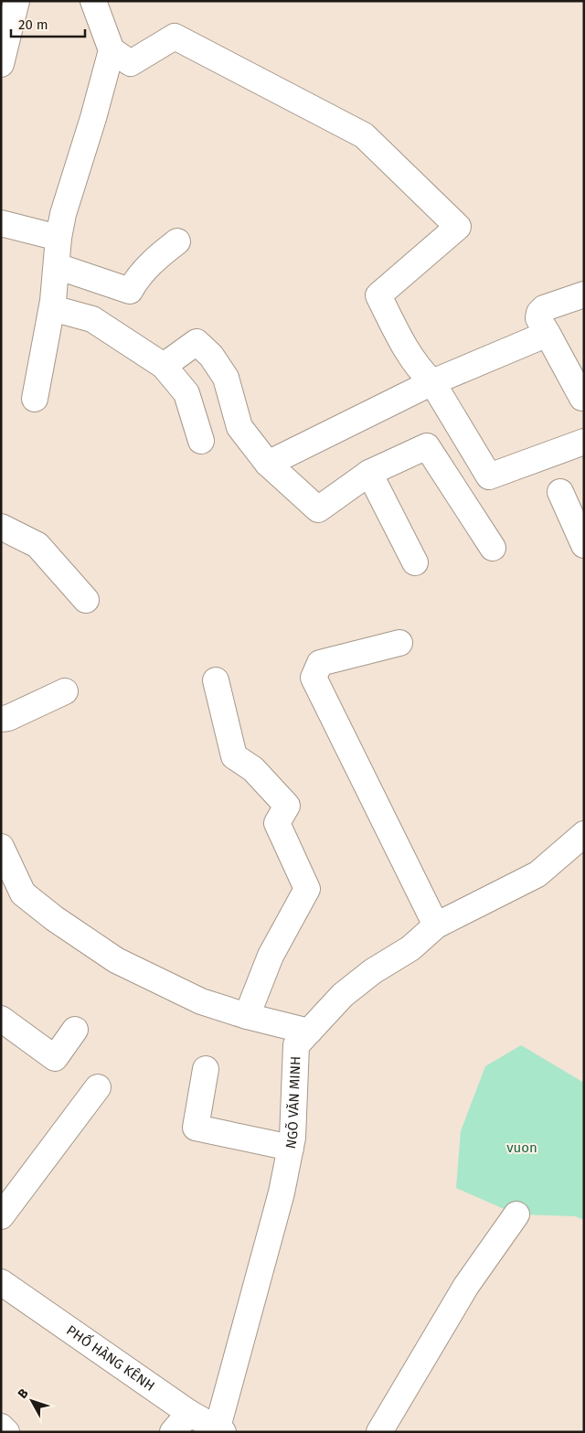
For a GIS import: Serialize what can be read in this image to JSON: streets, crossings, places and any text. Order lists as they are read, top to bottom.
{
  "streets": {
    "street": ["NGÕ VĂN MINH", "PHỐ HÀNG KÊNH"]
  },
  "crossings": [
    ["NGÕ VĂN MINH", "PHỐ HÀNG KÊNH"]
  ],
  "parks": ["vuon"],
  "scale_bar": "20 m",
  "north": "top left"
}
